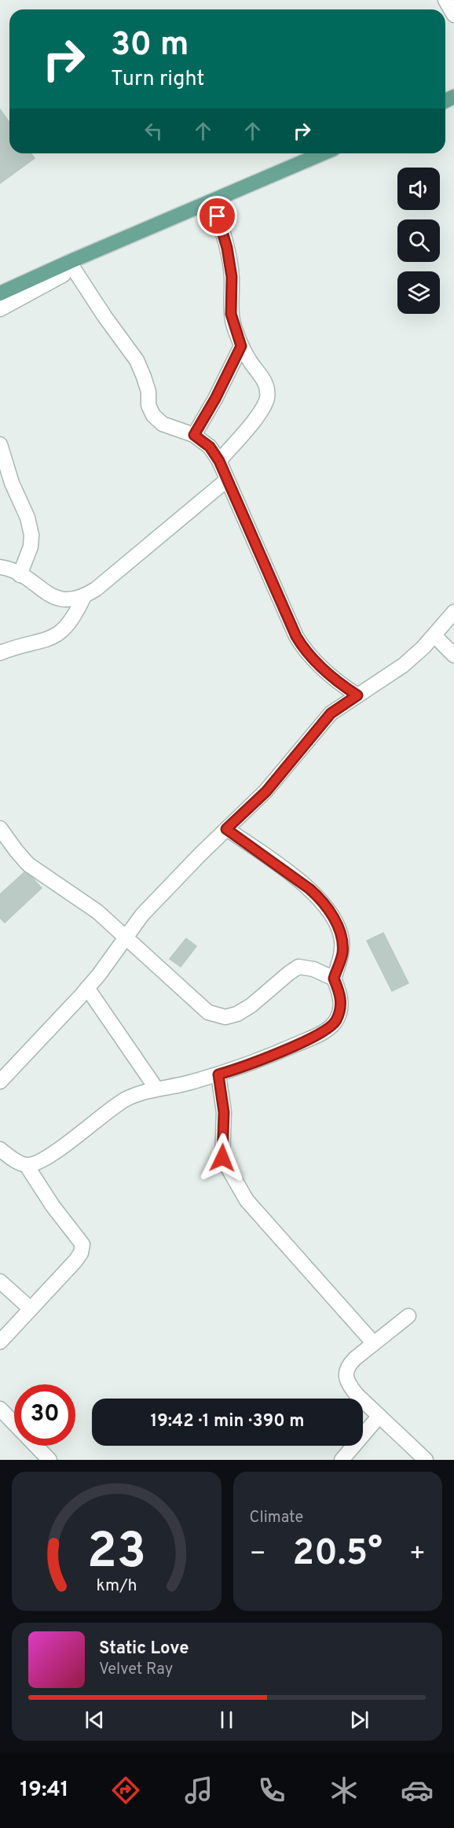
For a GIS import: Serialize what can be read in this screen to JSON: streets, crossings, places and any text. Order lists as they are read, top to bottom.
{
  "page": {
    "turn": ["30 m", "Turn right"],
    "limit": "30",
    "trip": "19:42 · 1 min · 390 m",
    "tile": "Climate",
    "heat": ["−", "20.5°", "+"],
    "song": ["Static Love", "Velvet Ray"],
    "tabs": "19:41",
    "gauge": ["23", "km/h"]
  }
}
